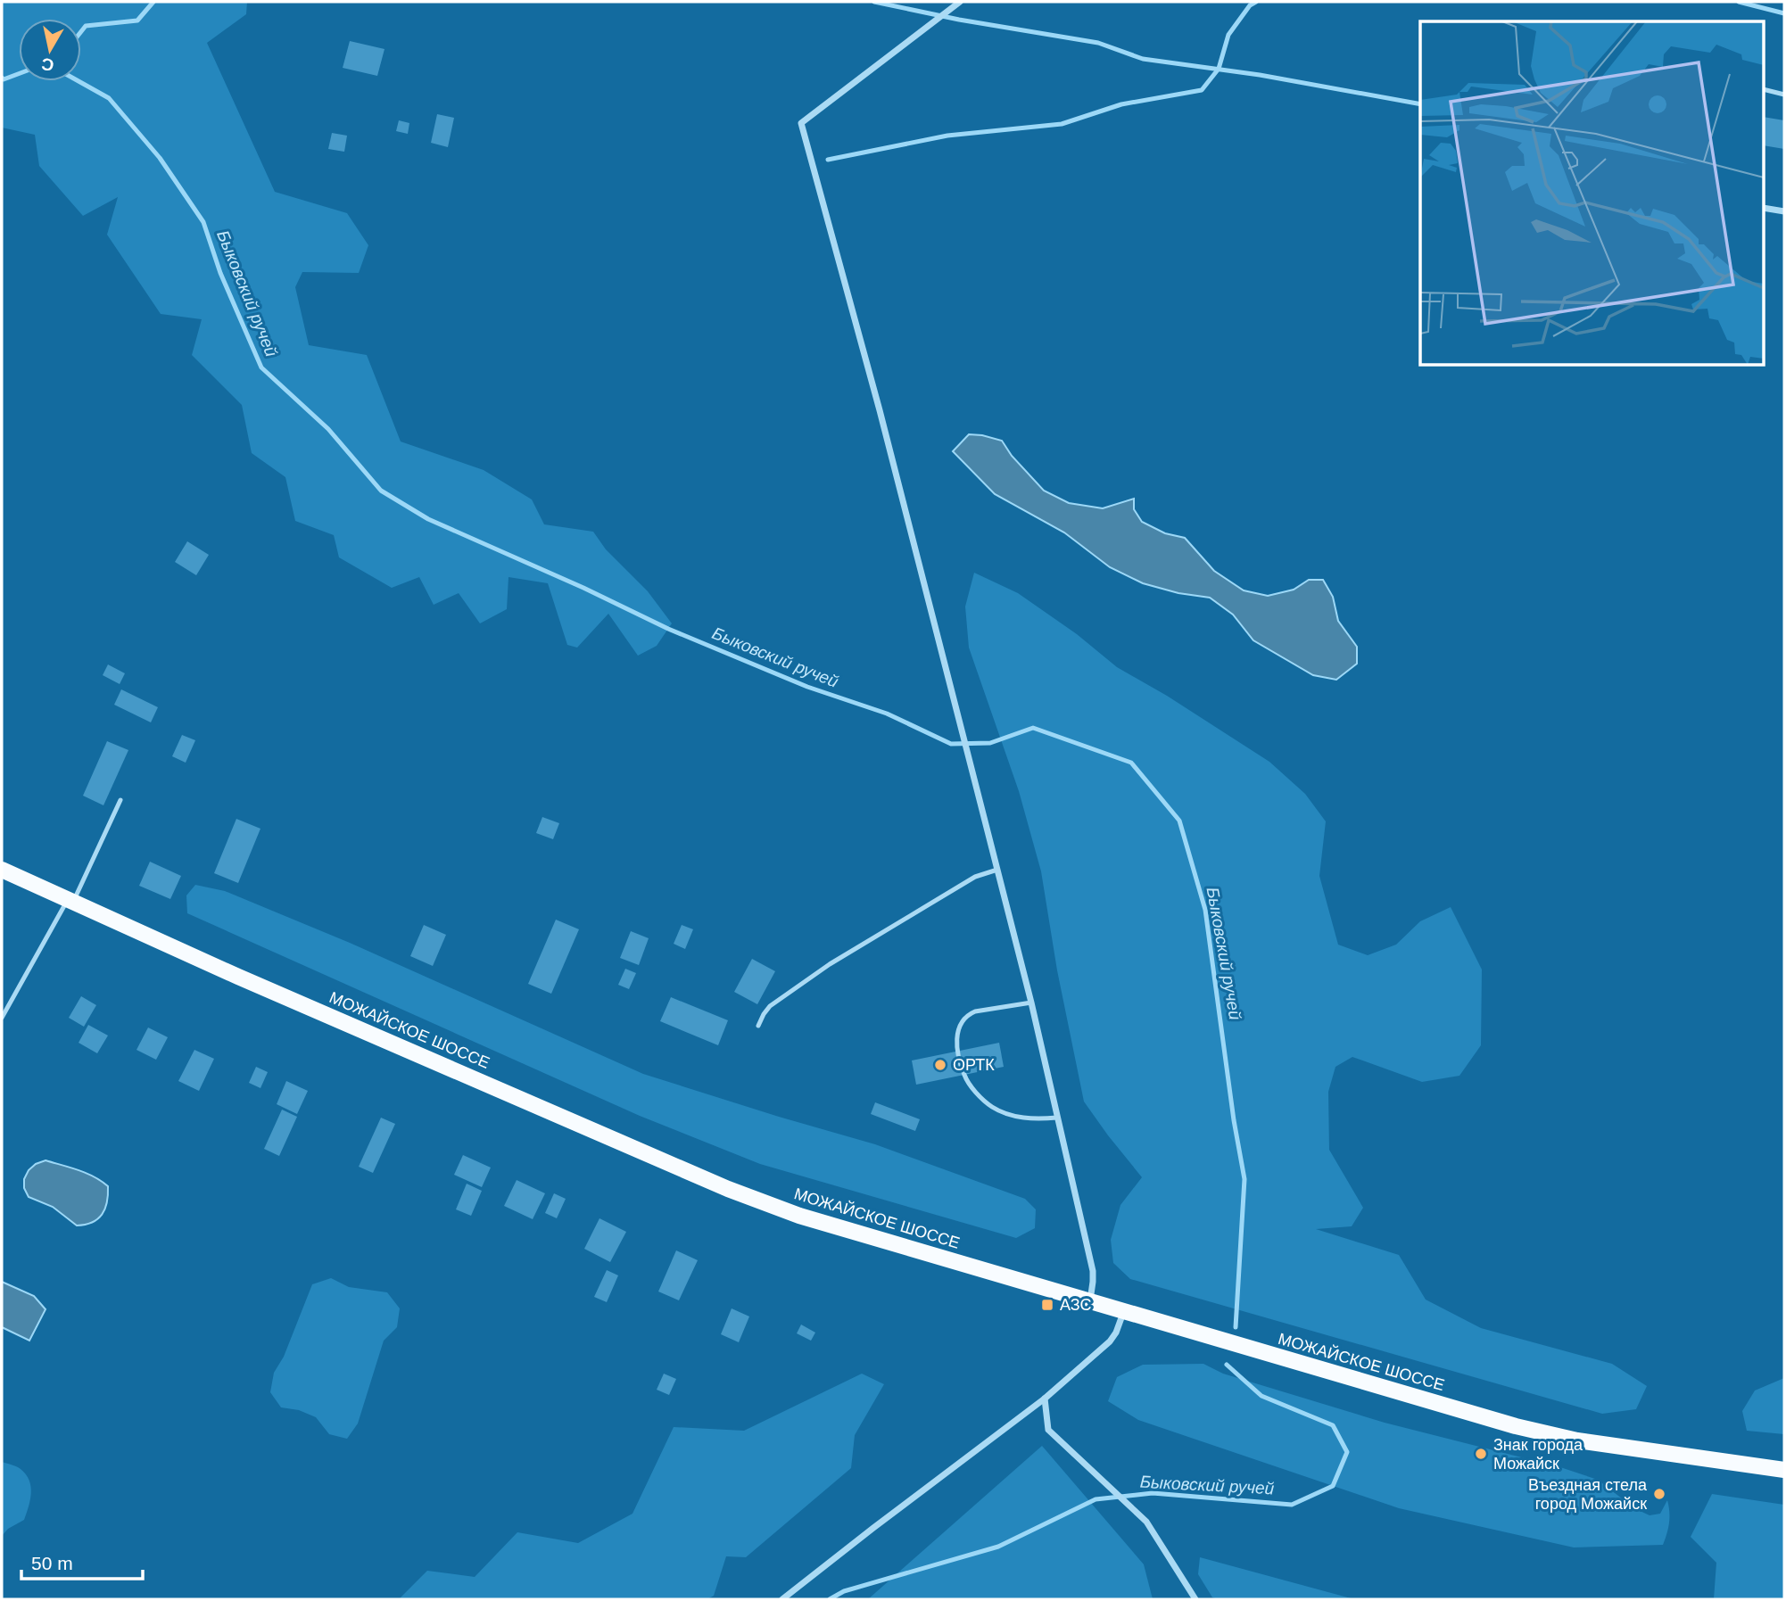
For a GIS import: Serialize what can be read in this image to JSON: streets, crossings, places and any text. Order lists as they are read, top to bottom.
{
  "streets": {
    "main road": ["МОЖАЙСКОЕ ШОССЕ"]
  },
  "water": ["Быковский ручей"],
  "places": {
    "other": ["ОРТК", "Знак города Можайск", "Въездная стела город Можайск"],
    "transit": ["АЗС"]
  },
  "scale_bar": "50 m",
  "north": "bottom"
}
